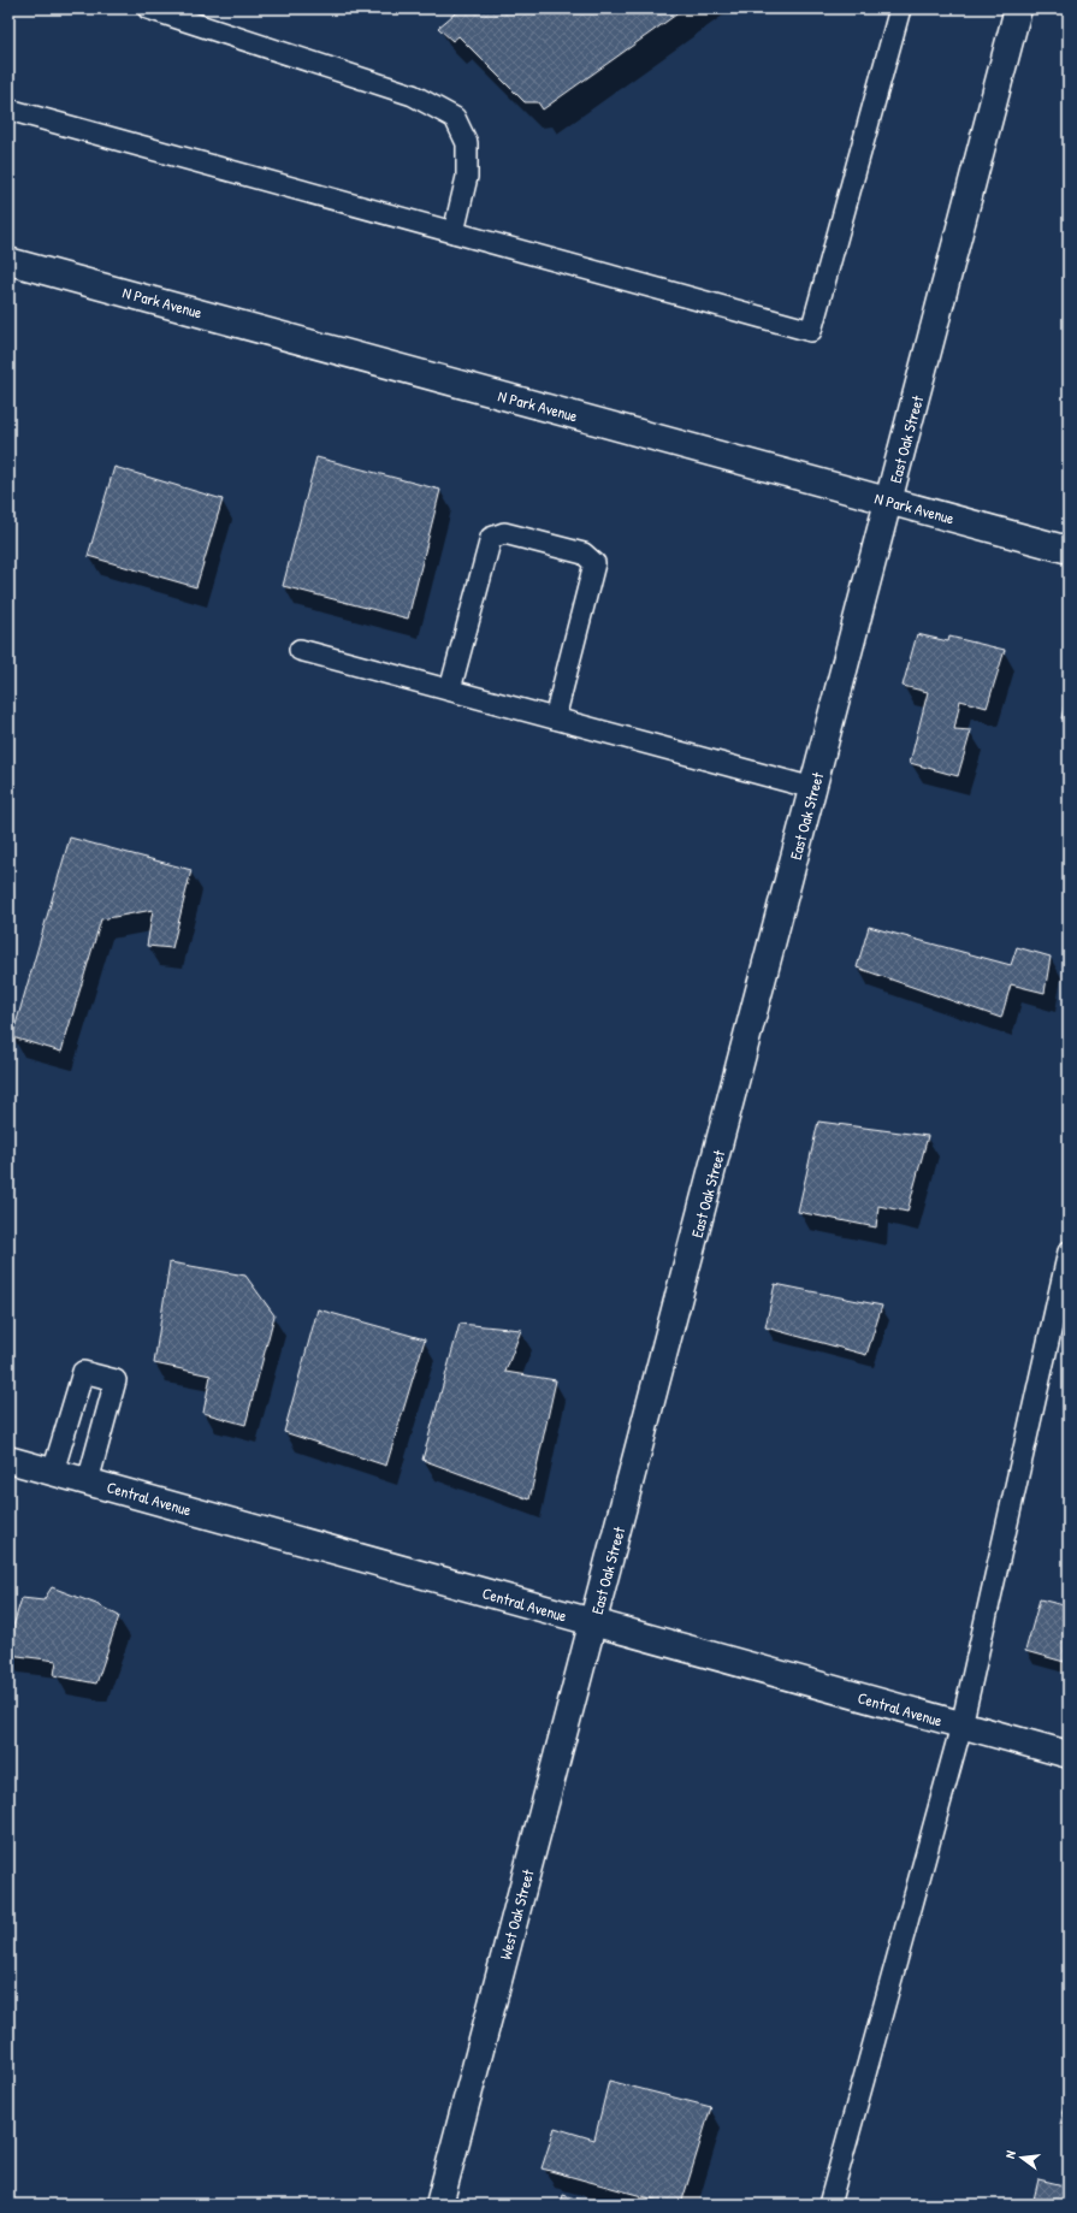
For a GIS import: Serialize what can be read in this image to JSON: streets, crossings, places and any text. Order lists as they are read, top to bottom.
{
  "streets": {
    "street": [
      "N Park Avenue",
      "East Oak Street",
      "Central Avenue",
      "West Oak Street"
    ]
  },
  "crossings": [
    ["N Park Avenue", "East Oak Street"],
    ["East Oak Street", "Central Avenue"],
    ["East Oak Street", "West Oak Street"],
    ["Central Avenue", "West Oak Street"]
  ],
  "north": "left"
}
